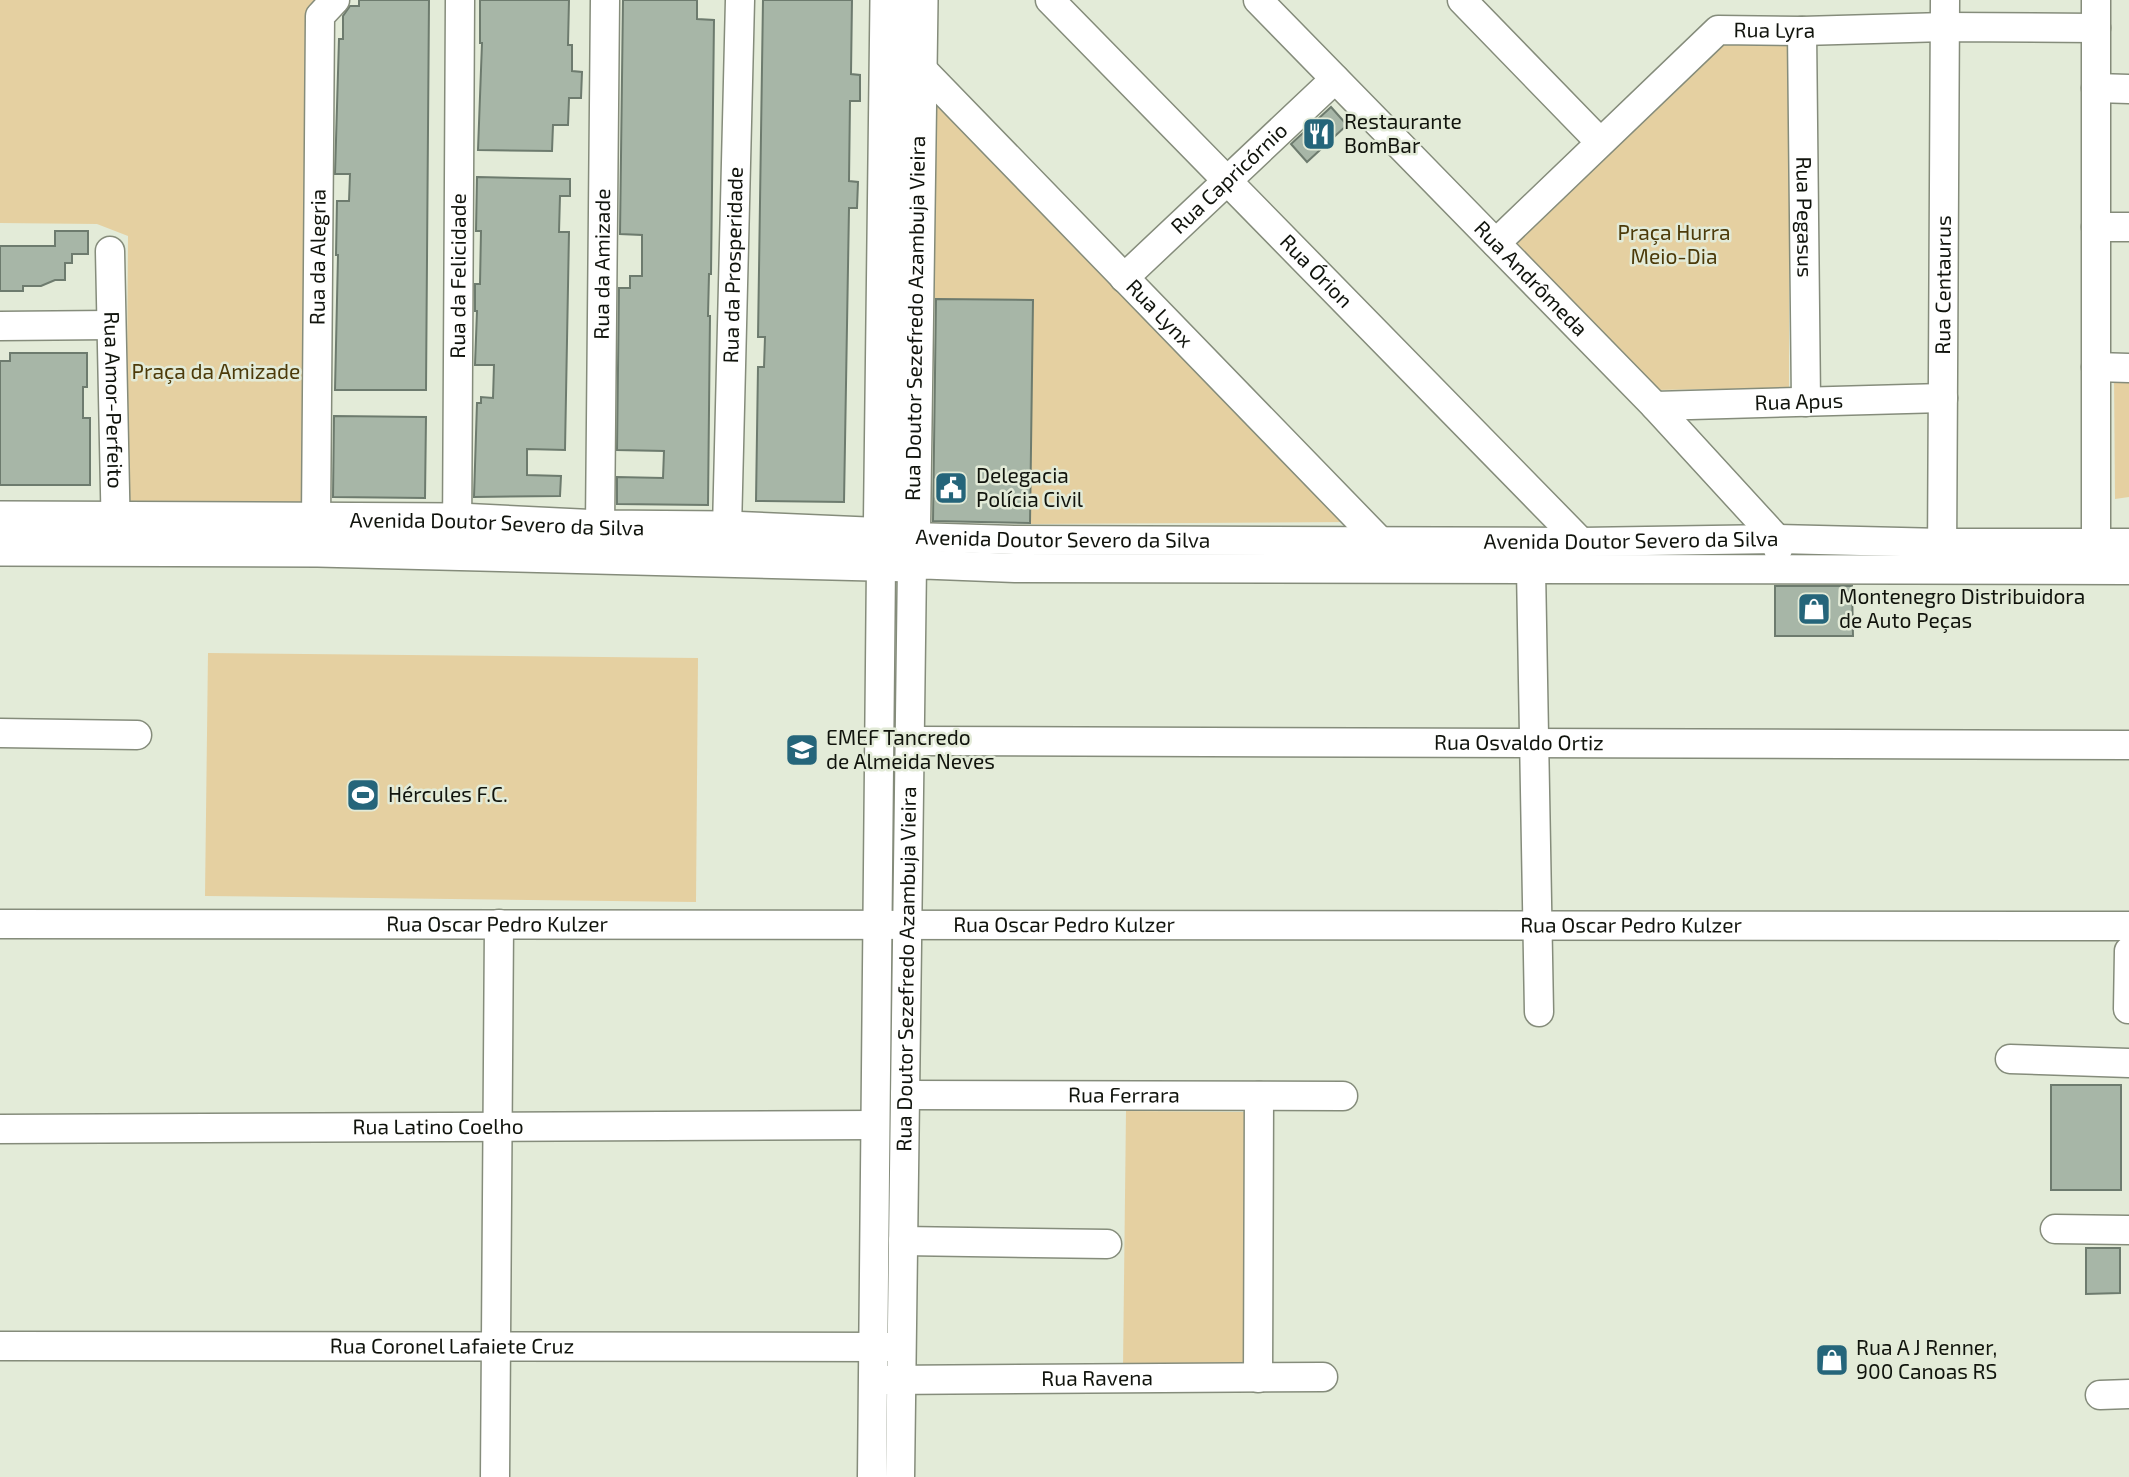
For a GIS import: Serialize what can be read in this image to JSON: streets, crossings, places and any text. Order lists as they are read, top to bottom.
{
  "streets": {
    "main road": ["Rua Doutor Sezefredo Azambuja Vieira", "Avenida Doutor Severo da Silva"],
    "street": [
      "Rua Lyra",
      "Rua Capricórnio",
      "Rua Pegasus",
      "Rua da Alegria",
      "Rua da Amizade",
      "Rua da Prosperidade",
      "Rua Órion",
      "Rua da Felicidade",
      "Rua Andrômeda",
      "Rua Centaurus",
      "Rua Lynx",
      "Rua Amor-Perfeito",
      "Rua Apus",
      "Rua Osvaldo Ortiz",
      "Rua Oscar Pedro Kulzer",
      "Rua Ferrara",
      "Rua Latino Coelho",
      "Rua Coronel Lafaiete Cruz",
      "Rua Ravena"
    ]
  },
  "crossings": [
    ["Rua Lyra", "Rua Pegasus"],
    ["Rua Lyra", "Rua Andrômeda"],
    ["Rua Lyra", "Rua Centaurus"],
    ["Rua Capricórnio", "Rua Órion"],
    ["Rua Capricórnio", "Rua Andrômeda"],
    ["Rua Capricórnio", "Rua Lynx"],
    ["Rua Pegasus", "Rua Apus"],
    ["Rua da Alegria", "Avenida Doutor Severo da Silva"],
    ["Rua da Amizade", "Avenida Doutor Severo da Silva"],
    ["Rua da Prosperidade", "Avenida Doutor Severo da Silva"],
    ["Rua Órion", "Avenida Doutor Severo da Silva"],
    ["Rua da Felicidade", "Avenida Doutor Severo da Silva"],
    ["Rua Andrômeda", "Rua Apus"],
    ["Rua Andrômeda", "Avenida Doutor Severo da Silva"],
    ["Rua Centaurus", "Rua Apus"],
    ["Rua Centaurus", "Avenida Doutor Severo da Silva"],
    ["Rua Lynx", "Rua Doutor Sezefredo Azambuja Vieira"],
    ["Rua Lynx", "Avenida Doutor Severo da Silva"],
    ["Rua Doutor Sezefredo Azambuja Vieira", "Avenida Doutor Severo da Silva"],
    ["Rua Doutor Sezefredo Azambuja Vieira", "Rua Osvaldo Ortiz"],
    ["Rua Doutor Sezefredo Azambuja Vieira", "Rua Oscar Pedro Kulzer"],
    ["Rua Doutor Sezefredo Azambuja Vieira", "Rua Ferrara"],
    ["Rua Doutor Sezefredo Azambuja Vieira", "Rua Latino Coelho"],
    ["Rua Doutor Sezefredo Azambuja Vieira", "Rua Coronel Lafaiete Cruz"],
    ["Rua Doutor Sezefredo Azambuja Vieira", "Rua Ravena"],
    ["Rua Amor-Perfeito", "Avenida Doutor Severo da Silva"]
  ],
  "parks": ["Praça Hurra Meio-Dia", "Praça da Amizade"],
  "places": {
    "restaurant": ["Restaurante BomBar"],
    "public building": ["Delegacia Polícia Civil"],
    "shop": ["Montenegro Distribuidora de Auto Peças", "Rua A J Renner, 900 Canoas RS"],
    "school or university": ["EMEF Tancredo de Almeida Neves"],
    "sports": ["Hércules F.C."]
  }
}
